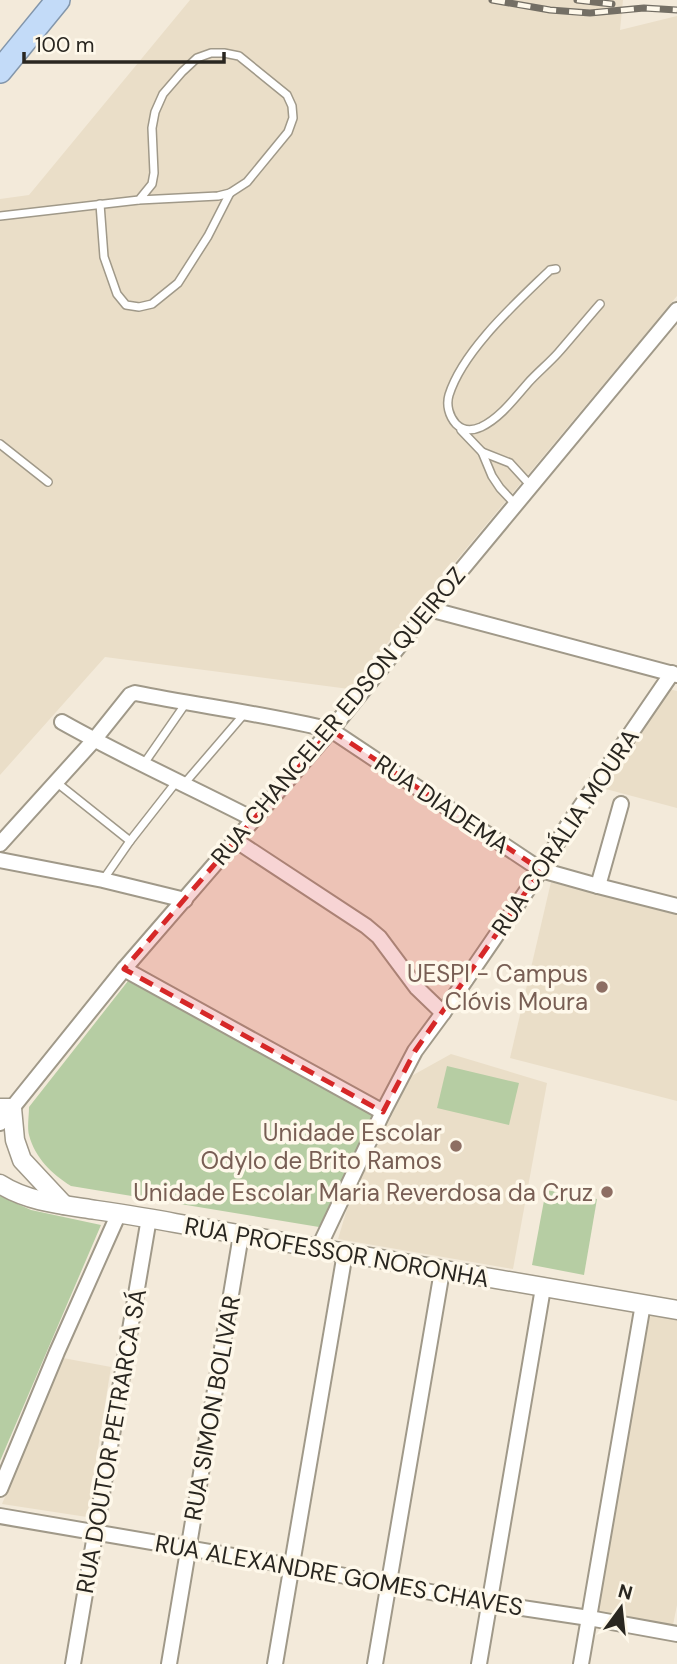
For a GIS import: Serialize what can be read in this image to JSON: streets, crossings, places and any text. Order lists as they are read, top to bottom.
{
  "streets": {
    "street": [
      "RUA CHANCELER EDSON QUEIROZ",
      "RUA DIADEMA",
      "RUA CORÁLIA MOURA",
      "RUA PROFESSOR NORONHA",
      "RUA SIMON BOLIVAR",
      "RUA DOUTOR PETRARCA SÁ",
      "RUA ALEXANDRE GOMES CHAVES"
    ]
  },
  "crossings": [
    ["RUA CHANCELER EDSON QUEIROZ", "RUA DIADEMA"],
    ["RUA DIADEMA", "RUA CORÁLIA MOURA"],
    ["RUA CORÁLIA MOURA", "RUA PROFESSOR NORONHA"],
    ["RUA PROFESSOR NORONHA", "RUA SIMON BOLIVAR"],
    ["RUA PROFESSOR NORONHA", "RUA DOUTOR PETRARCA SÁ"],
    ["RUA SIMON BOLIVAR", "RUA ALEXANDRE GOMES CHAVES"],
    ["RUA DOUTOR PETRARCA SÁ", "RUA ALEXANDRE GOMES CHAVES"]
  ],
  "places": ["UESPI - Campus Clóvis Moura", "Unidade Escolar Odylo de Brito Ramos", "Unidade Escolar Maria Reverdosa da Cruz"],
  "scale_bar": "100 m",
  "north": "top"
}
